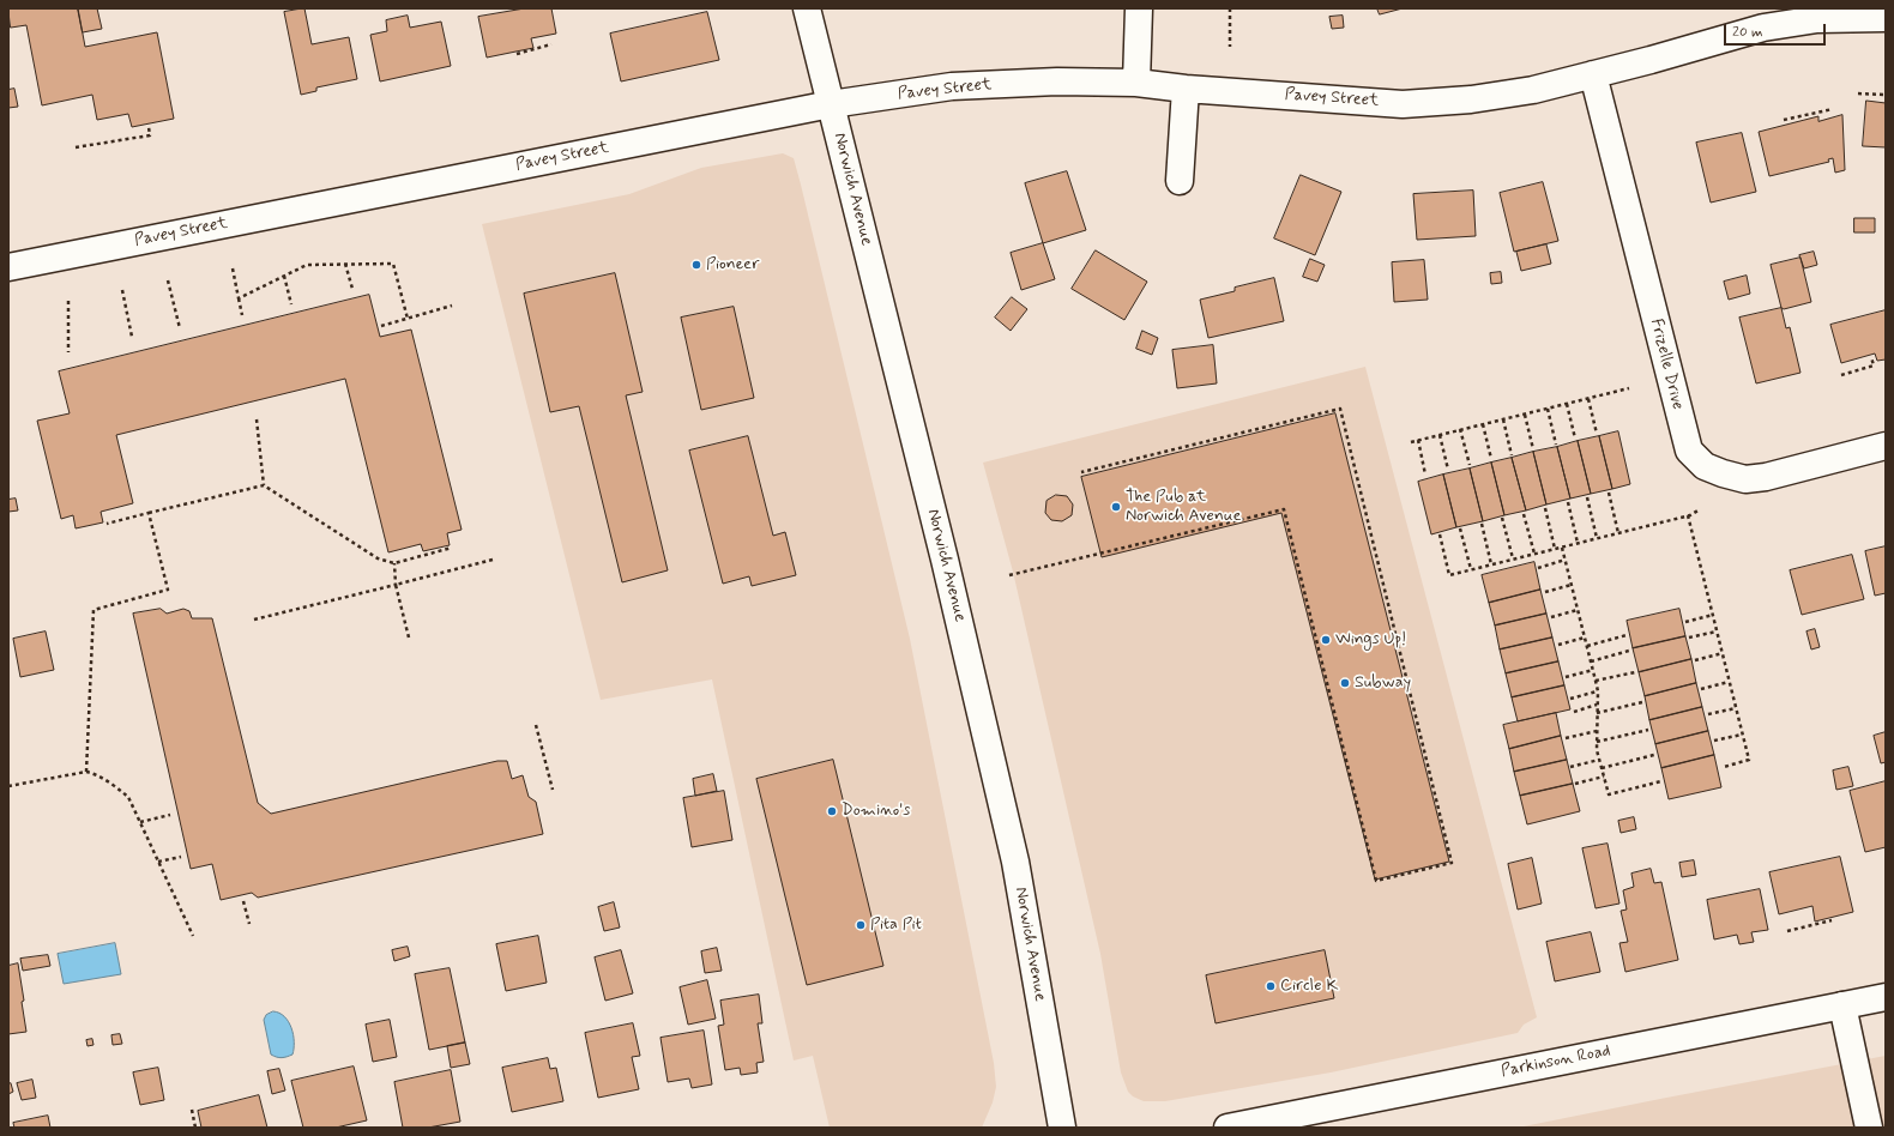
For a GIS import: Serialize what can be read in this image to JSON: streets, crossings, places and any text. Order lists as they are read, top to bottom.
{
  "streets": {
    "street": [
      "Pavey Street",
      "Norwich Avenue",
      "Frizelle Drive",
      "Parkinson Road"
    ]
  },
  "crossings": [
    ["Pavey Street", "Norwich Avenue"],
    ["Pavey Street", "Frizelle Drive"]
  ],
  "places": [
    "Pioneer",
    "The Pub at Norwich Avenue",
    "Wings Up!",
    "Subway",
    "Domino's",
    "Pita Pit",
    "Circle K"
  ],
  "scale_bar": "20 m"
}
